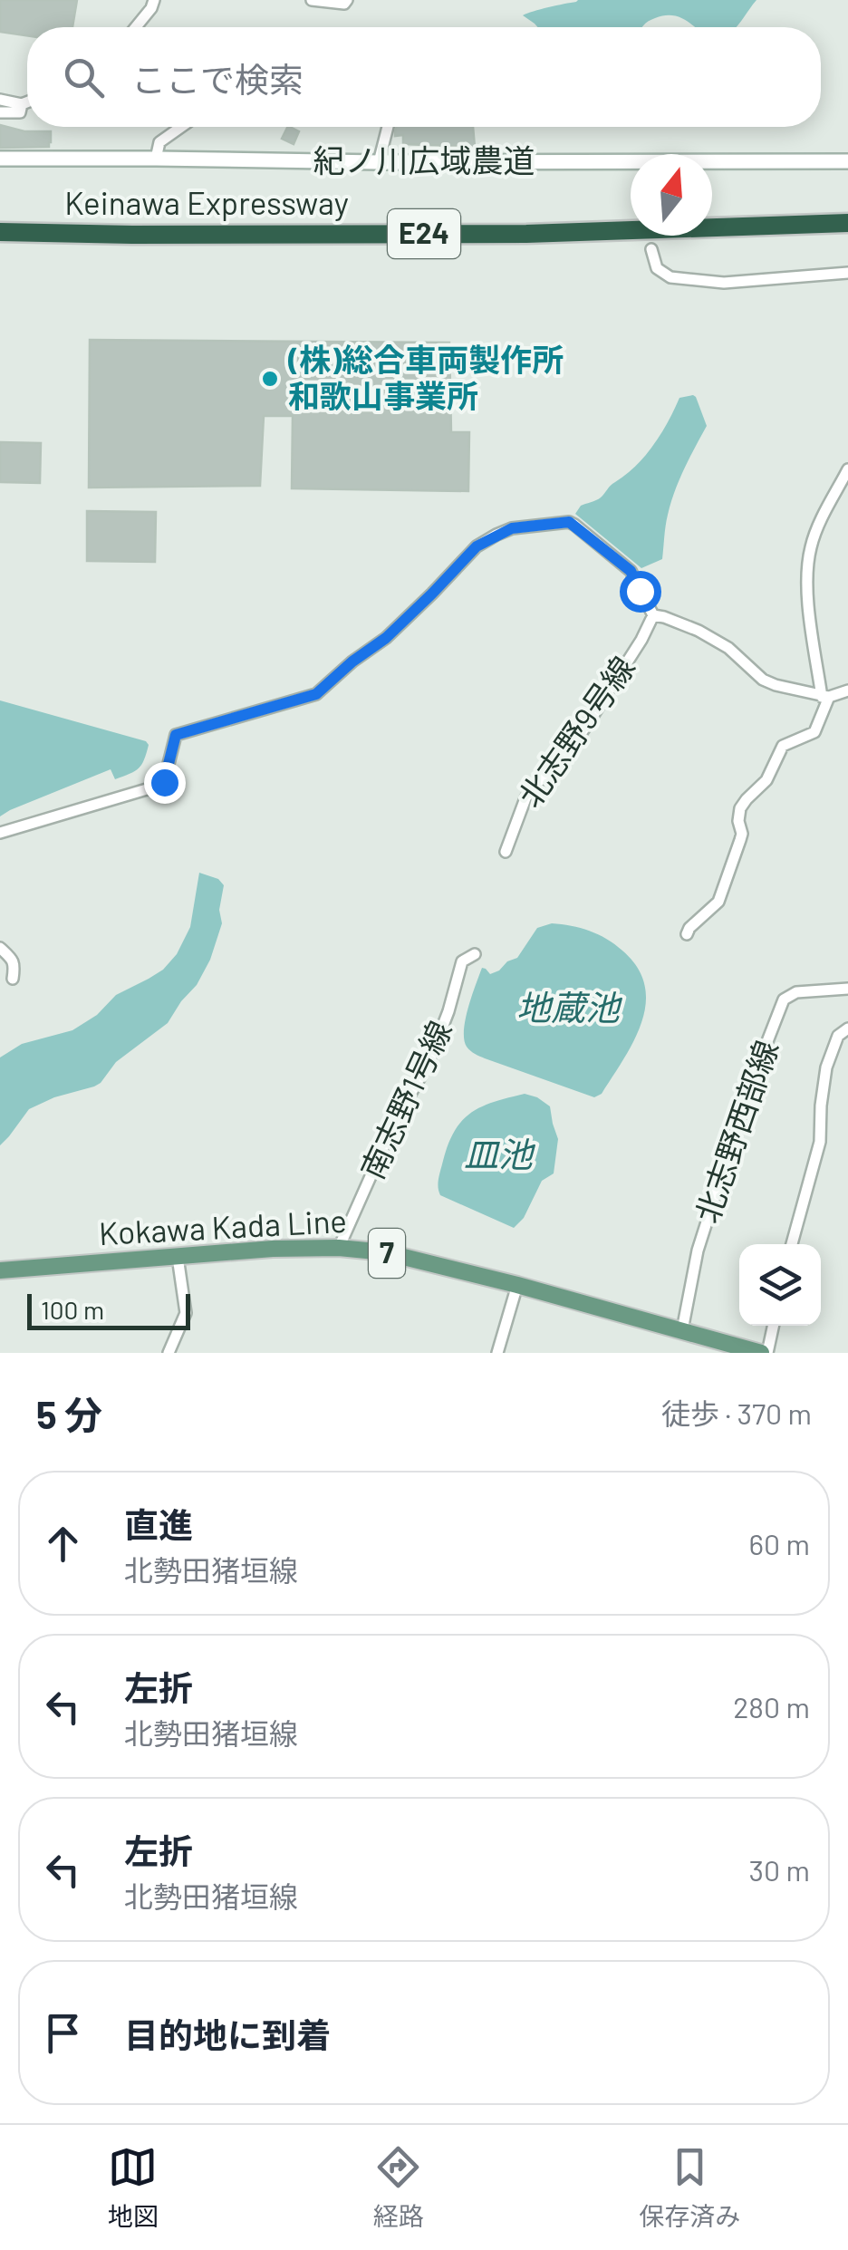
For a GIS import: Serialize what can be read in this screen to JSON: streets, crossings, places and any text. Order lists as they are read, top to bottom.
{
  "streets": {
    "highway": ["Keinawa Expressway", "E24"],
    "main road": ["Kokawa Kada Line", "7"],
    "street": [
      "紀ノ川広域農道",
      "北志野9号線",
      "南志野1号線",
      "北志野西部線"
    ]
  },
  "crossings": [
    ["南志野1号線", "Kokawa Kada Line"],
    ["北志野西部線", "Kokawa Kada Line"]
  ],
  "water": ["地蔵池", "皿池"],
  "places": ["(株)総合車両製作所 和歌山事業所"],
  "scale_bar": "100 m",
  "north": "top",
  "page": {
    "search": "ここで検索",
    "scale": "100 m",
    "heading": ["5 分", "徒歩 · 370 m"],
    "list": [
      ["直進", "北勢田猪垣線", "60 m"],
      ["左折", "北勢田猪垣線", "280 m"],
      ["左折", "北勢田猪垣線", "30 m"],
      "目的地に到着"
    ],
    "nav": ["地図", "経路", "保存済み"]
  }
}
